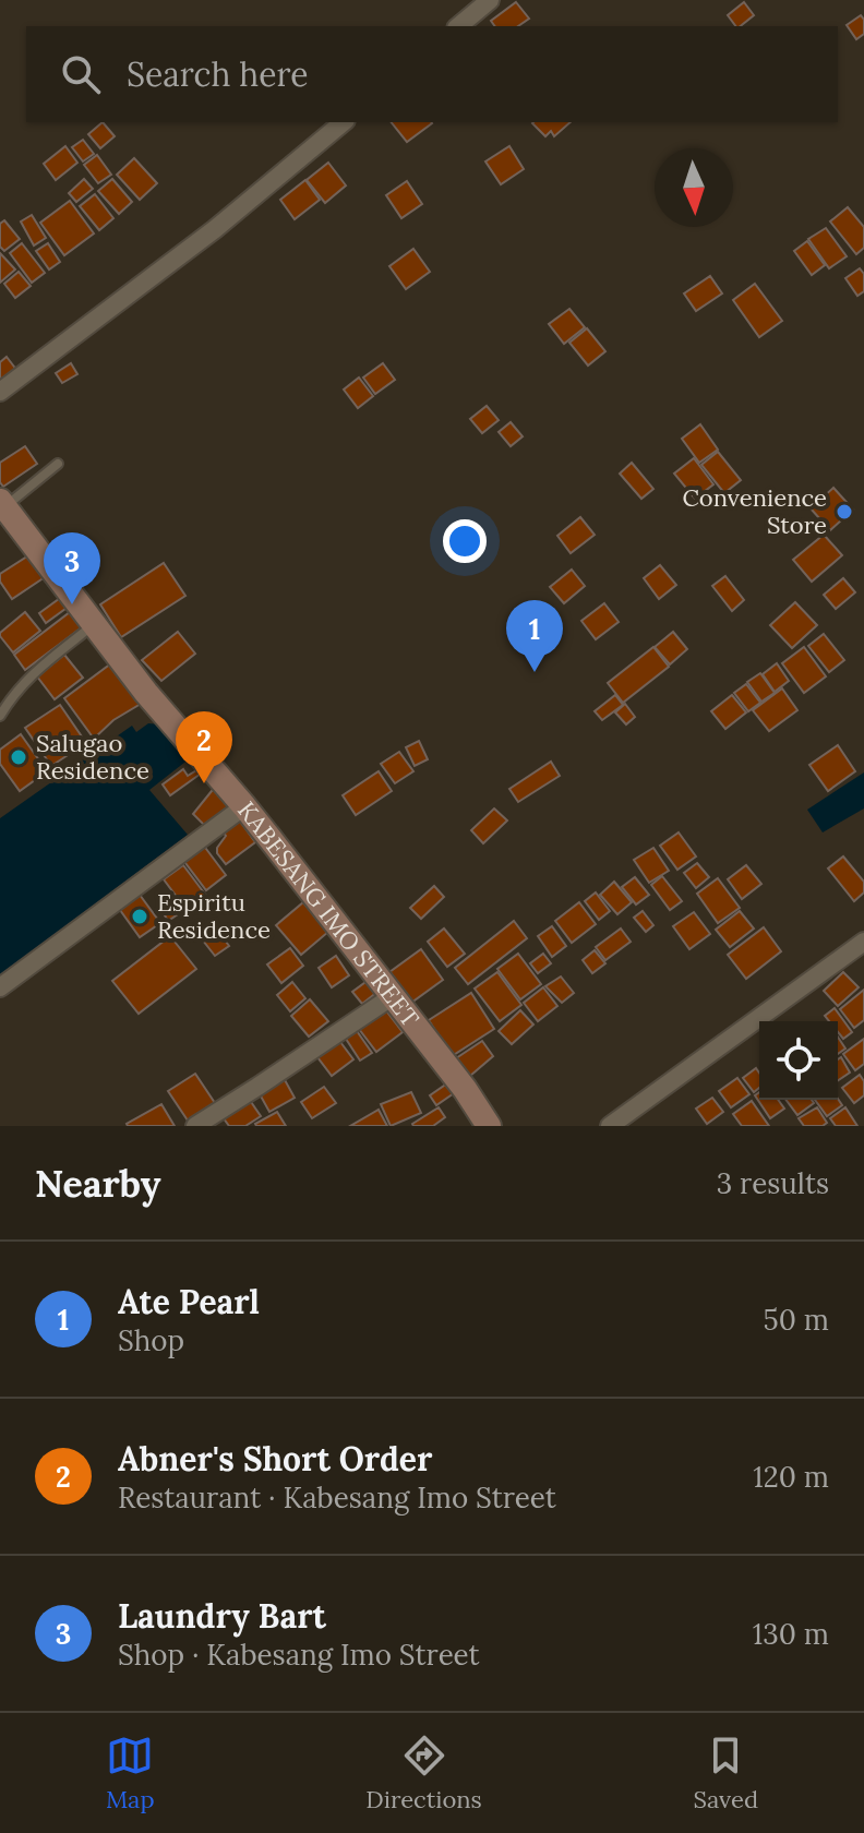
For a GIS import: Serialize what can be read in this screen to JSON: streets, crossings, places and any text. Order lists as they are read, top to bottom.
{
  "streets": {
    "main road": ["KABESANG IMO STREET"]
  },
  "places": ["Convenience Store", "Salugao Residence", "Espiritu Residence"],
  "north": "bottom",
  "page": {
    "search": "Search here",
    "pins": ["3", "1", "2"],
    "heading": ["Nearby", "3 results"],
    "list": [
      {
        "mark": "1",
        "name": "Ate Pearl",
        "note": "Shop",
        "value": "50 m"
      },
      {
        "mark": "2",
        "name": "Abner's Short Order",
        "note": "Restaurant · Kabesang Imo Street",
        "value": "120 m"
      },
      {
        "mark": "3",
        "name": "Laundry Bart",
        "note": "Shop · Kabesang Imo Street",
        "value": "130 m"
      }
    ],
    "nav": ["Map", "Directions", "Saved"]
  }
}
